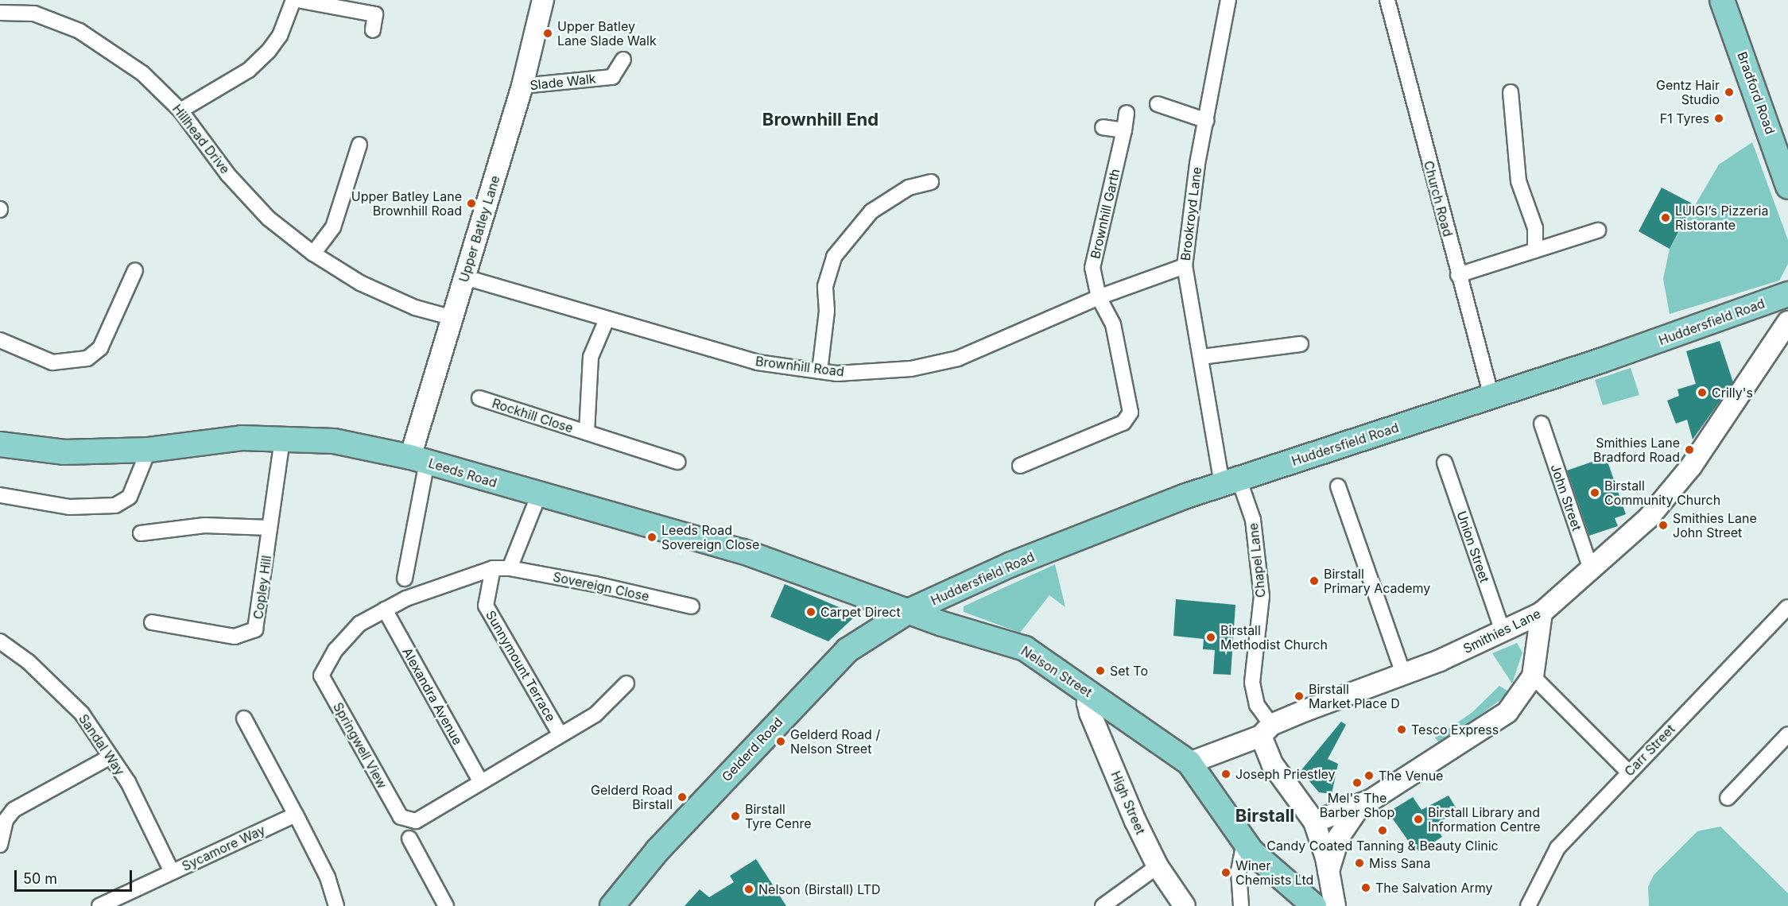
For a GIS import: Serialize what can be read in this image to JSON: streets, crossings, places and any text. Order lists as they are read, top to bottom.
{
  "streets": {
    "main road": [
      "Bradford Road",
      "Huddersfield Road",
      "Leeds Road",
      "Nelson Street",
      "Gelderd Road"
    ],
    "street": [
      "Slade Walk",
      "Hillhead Drive",
      "Church Road",
      "Brownhill Garth",
      "Brookroyd Lane",
      "Upper Batley Lane",
      "Brownhill Road",
      "Rockhill Close",
      "John Street",
      "Union Street",
      "Chapel Lane",
      "Sovereign Close",
      "Copley Hill",
      "Smithies Lane",
      "Sunnymount Terrace",
      "Alexandra Avenue",
      "Sandal Way",
      "Springwell View",
      "Carr Street",
      "High Street",
      "Sycamore Way"
    ]
  },
  "crossings": [
    ["Slade Walk", "Upper Batley Lane"],
    ["Hillhead Drive", "Upper Batley Lane"],
    ["Church Road", "Huddersfield Road"],
    ["Brownhill Garth", "Brownhill Road"],
    ["Brookroyd Lane", "Huddersfield Road"],
    ["Brookroyd Lane", "Brownhill Road"],
    ["Brookroyd Lane", "Chapel Lane"],
    ["Upper Batley Lane", "Brownhill Road"],
    ["Upper Batley Lane", "Leeds Road"],
    ["Huddersfield Road", "Leeds Road"],
    ["Huddersfield Road", "Chapel Lane"],
    ["Huddersfield Road", "Nelson Street"],
    ["Huddersfield Road", "Gelderd Road"],
    ["Brownhill Road", "Rockhill Close"],
    ["Leeds Road", "Copley Hill"],
    ["Leeds Road", "Nelson Street"],
    ["Leeds Road", "Gelderd Road"],
    ["John Street", "Smithies Lane"],
    ["Union Street", "Smithies Lane"],
    ["Chapel Lane", "Smithies Lane"],
    ["Sovereign Close", "Springwell View"],
    ["Smithies Lane", "Nelson Street"],
    ["Sunnymount Terrace", "Springwell View"],
    ["Nelson Street", "Gelderd Road"],
    ["Nelson Street", "High Street"],
    ["Alexandra Avenue", "Springwell View"],
    ["Sandal Way", "Sycamore Way"]
  ],
  "districts": ["Brownhill End", "Birstall"],
  "places": [
    "Upper Batley Lane Slade Walk",
    "Gentz Hair Studio",
    "F1 Tyres",
    "Upper Batley Lane Brownhill Road",
    "LUIGI’s Pizzeria Ristorante",
    "Crilly's",
    "Smithies Lane Bradford Road",
    "Birstall Community Church",
    "Smithies Lane John Street",
    "Leeds Road Sovereign Close",
    "Birstall Primary Academy",
    "Carpet Direct",
    "Birstall Methodist Church",
    "Set To",
    "Birstall Market Place D",
    "Tesco Express",
    "Gelderd Road / Nelson Street",
    "Joseph Priestley",
    "The Venue",
    "Mel's The Barber Shop",
    "Gelderd Road Birstall",
    "Birstall Tyre Cenre",
    "Birstall Library and Information Centre",
    "Candy Coated Tanning & Beauty Clinic",
    "Miss Sana",
    "Winer Chemists Ltd",
    "The Salvation Army",
    "Nelson (Birstall) LTD"
  ],
  "scale_bar": "50 m"
}
